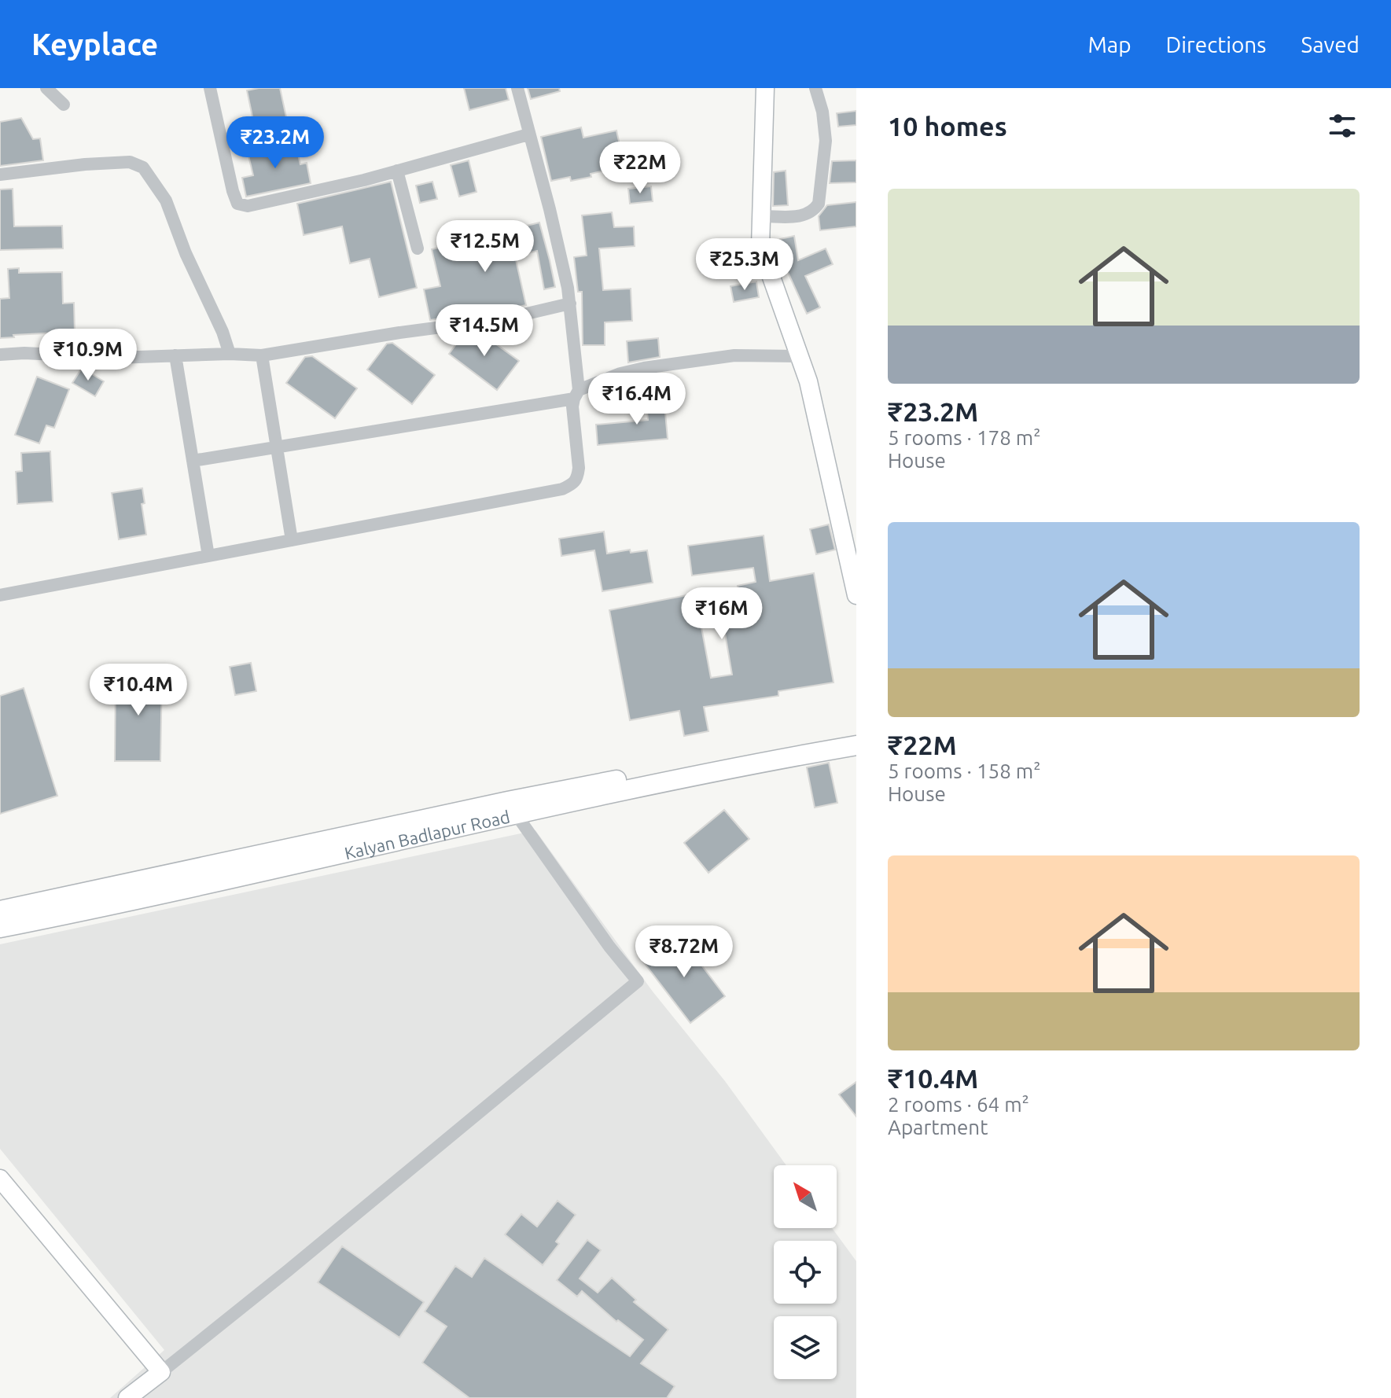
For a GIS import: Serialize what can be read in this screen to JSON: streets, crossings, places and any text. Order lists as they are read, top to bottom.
{
  "streets": {
    "main road": ["Kalyan Badlapur Road"]
  },
  "north": "top left",
  "page": {
    "header": "Keyplace",
    "nav": ["Map", "Directions", "Saved"],
    "heading": "10 homes",
    "price": [
      "₹23.2M",
      "₹22M",
      "₹12.5M",
      "₹25.3M",
      "₹14.5M",
      "₹10.9M",
      "₹16.4M",
      "₹16M",
      "₹10.4M",
      "₹8.72M"
    ],
    "list": [
      {
        "name": "₹23.2M",
        "note": "5 rooms · 178 m² · House"
      },
      {
        "name": "₹22M",
        "note": "5 rooms · 158 m² · House"
      },
      {
        "name": "₹10.4M",
        "note": "2 rooms · 64 m² · Apartment"
      }
    ]
  }
}
